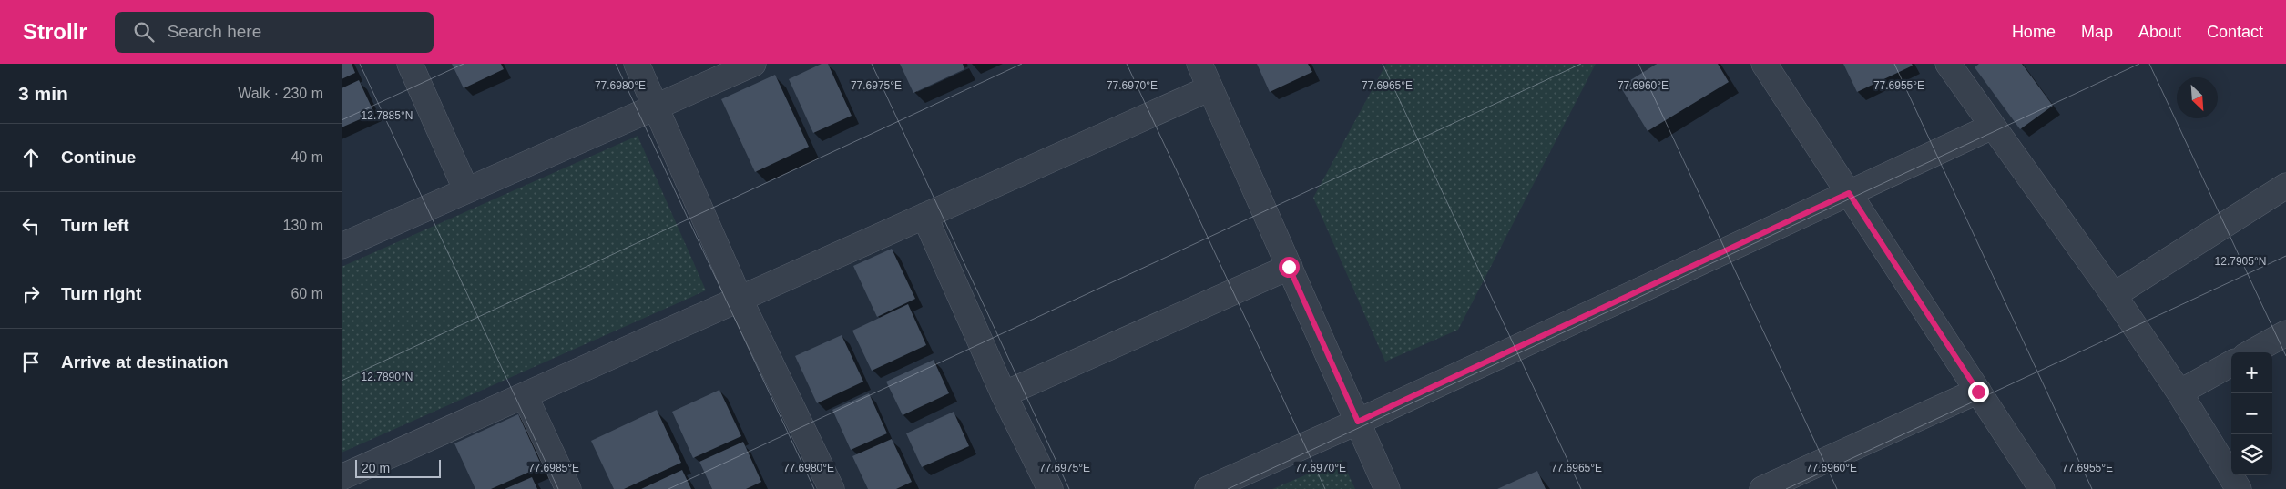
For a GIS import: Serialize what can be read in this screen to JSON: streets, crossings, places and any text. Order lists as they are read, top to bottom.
{
  "scale_bar": "20 m",
  "north": "bottom right",
  "page": {
    "header": "Strollr",
    "search": "Search here",
    "nav": [
      "Home",
      "Map",
      "About",
      "Contact"
    ],
    "heading": ["3 min", "Walk · 230 m"],
    "list": [
      ["Continue", "40 m"],
      ["Turn left", "130 m"],
      ["Turn right", "60 m"],
      "Arrive at destination"
    ],
    "map_buttons": ["+", "−"],
    "scale": "20 m"
  },
  "coordinates": [
    "77.6980°E",
    "77.6975°E",
    "77.6970°E",
    "77.6965°E",
    "77.6960°E",
    "77.6955°E",
    "12.7885°N",
    "12.7905°N",
    "12.7890°N",
    "77.6985°E"
  ]
}
